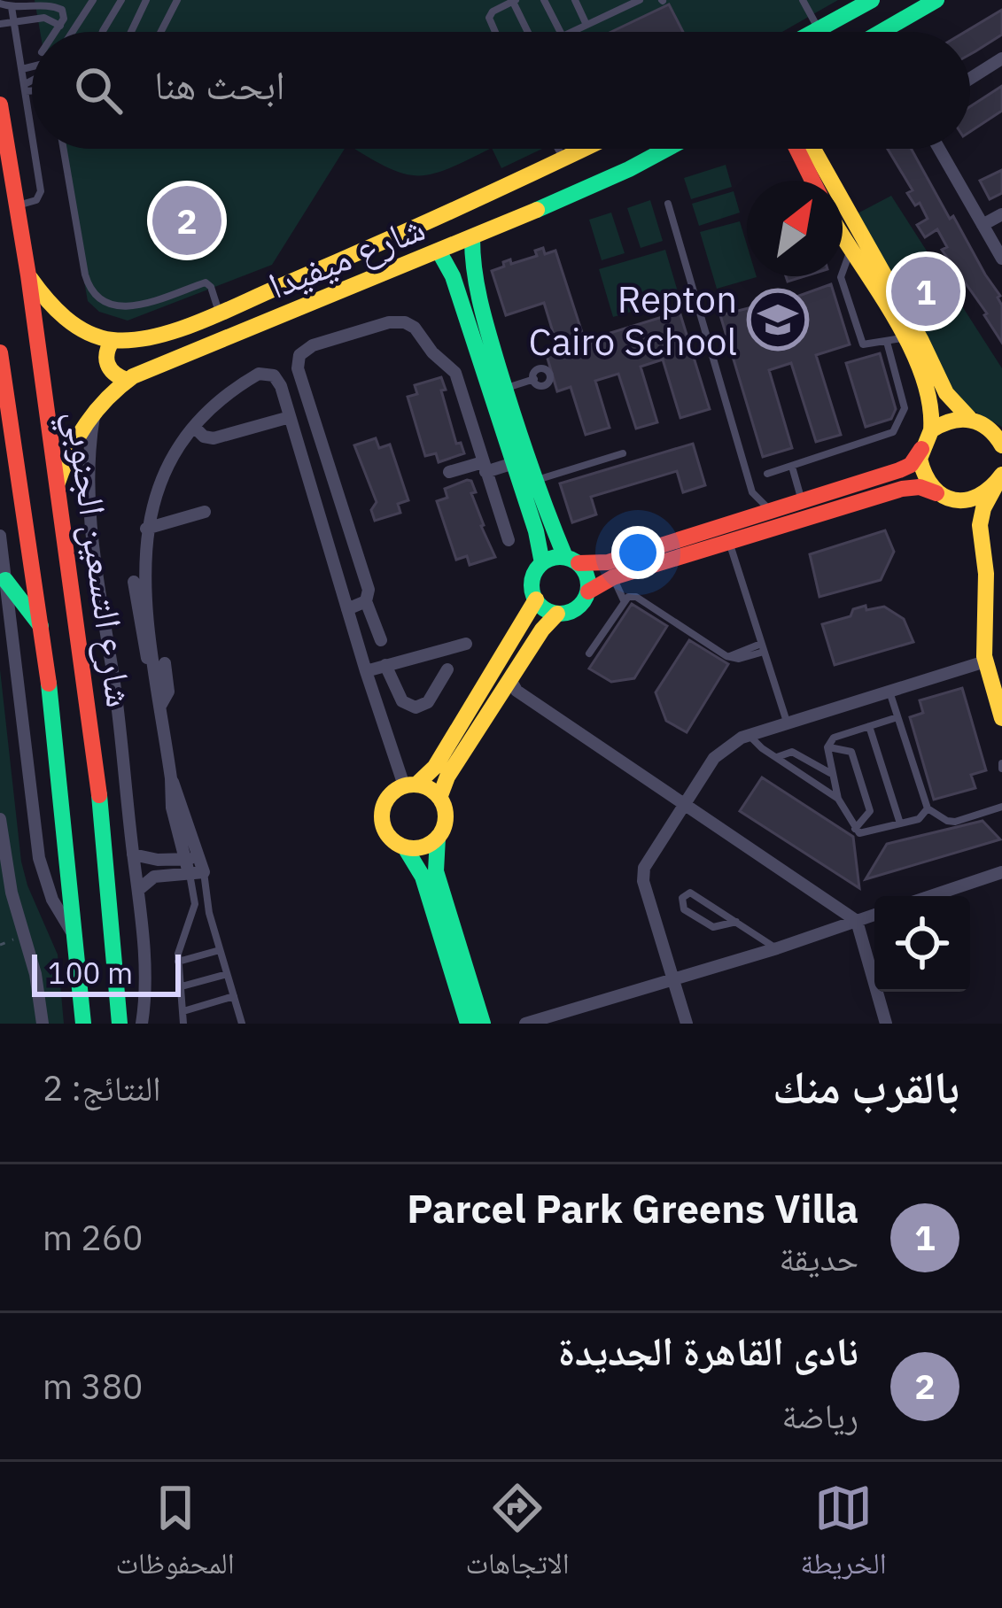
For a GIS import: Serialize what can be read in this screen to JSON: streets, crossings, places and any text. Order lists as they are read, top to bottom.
{
  "streets": {
    "street": ["شارع ميفيدا", "شارع التسعين الجنوبي"]
  },
  "crossings": [
    ["شارع ميفيدا", "شارع التسعين الجنوبي"]
  ],
  "places": {
    "school or university": ["Repton Cairo School"]
  },
  "scale_bar": "100 m",
  "north": "top right",
  "page": {
    "search": "ابحث هنا",
    "pins": ["2", "1"],
    "scale": "100 m",
    "heading": ["بالقرب منك", "النتائج: 2"],
    "list": [
      {
        "mark": "1",
        "name": "Parcel Park Greens Villa",
        "note": "حديقة",
        "value": "260 m"
      },
      {
        "mark": "2",
        "name": "نادى القاهرة الجديدة",
        "note": "رياضة",
        "value": "380 m"
      }
    ],
    "nav": ["الخريطة", "الاتجاهات", "المحفوظات"]
  }
}
